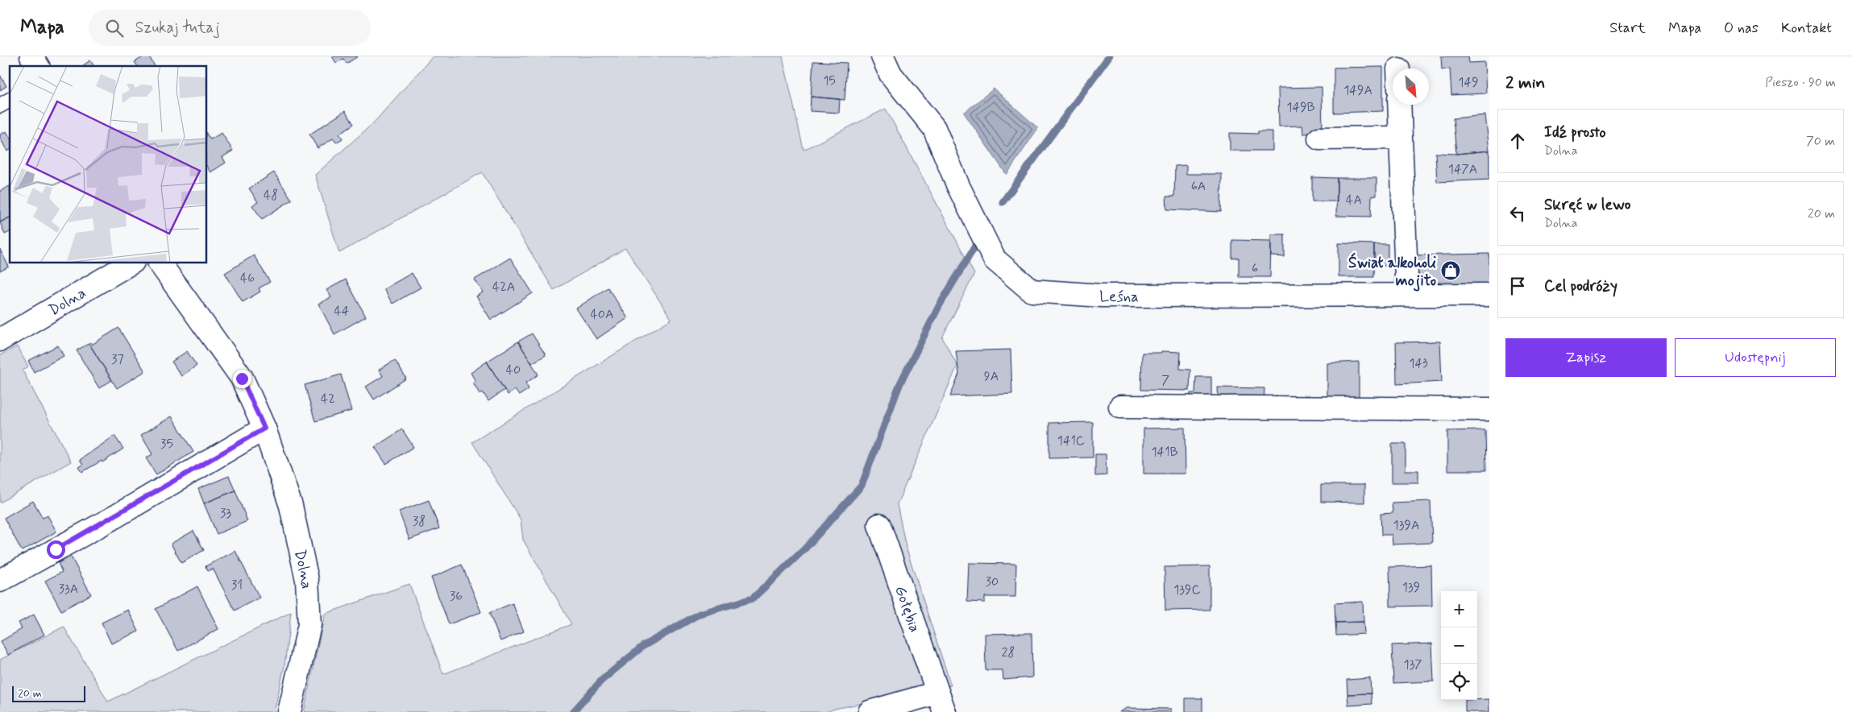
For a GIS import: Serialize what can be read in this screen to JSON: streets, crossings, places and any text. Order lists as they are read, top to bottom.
{
  "streets": {
    "street": ["Leśna", "Dolna", "Gołębia"]
  },
  "places": {
    "shop": ["Świat alkoholi mojito"]
  },
  "house_numbers": [
    "15",
    "149",
    "149A",
    "149B",
    "147A",
    "6A",
    "48",
    "4A",
    "6",
    "46",
    "42A",
    "44",
    "40A",
    "37",
    "143",
    "40",
    "9A",
    "7",
    "42",
    "141C",
    "35",
    "141B",
    "33",
    "38",
    "139A",
    "30",
    "31",
    "139",
    "33A",
    "139C",
    "36",
    "28",
    "137"
  ],
  "scale_bar": "20 m",
  "north": "bottom right",
  "page": {
    "header": "Mapa",
    "search": "Szukaj tutaj",
    "nav": [
      "Start",
      "Mapa",
      "O nas",
      "Kontakt"
    ],
    "heading": ["2 min", "Pieszo · 90 m"],
    "list": [
      ["Idź prosto", "Dolna", "70 m"],
      ["Skręć w lewo", "Dolna", "20 m"],
      "Cel podróży"
    ],
    "buttons": ["Zapisz", "Udostępnij"],
    "map_buttons": ["+", "−"],
    "scale": "20 m"
  }
}
